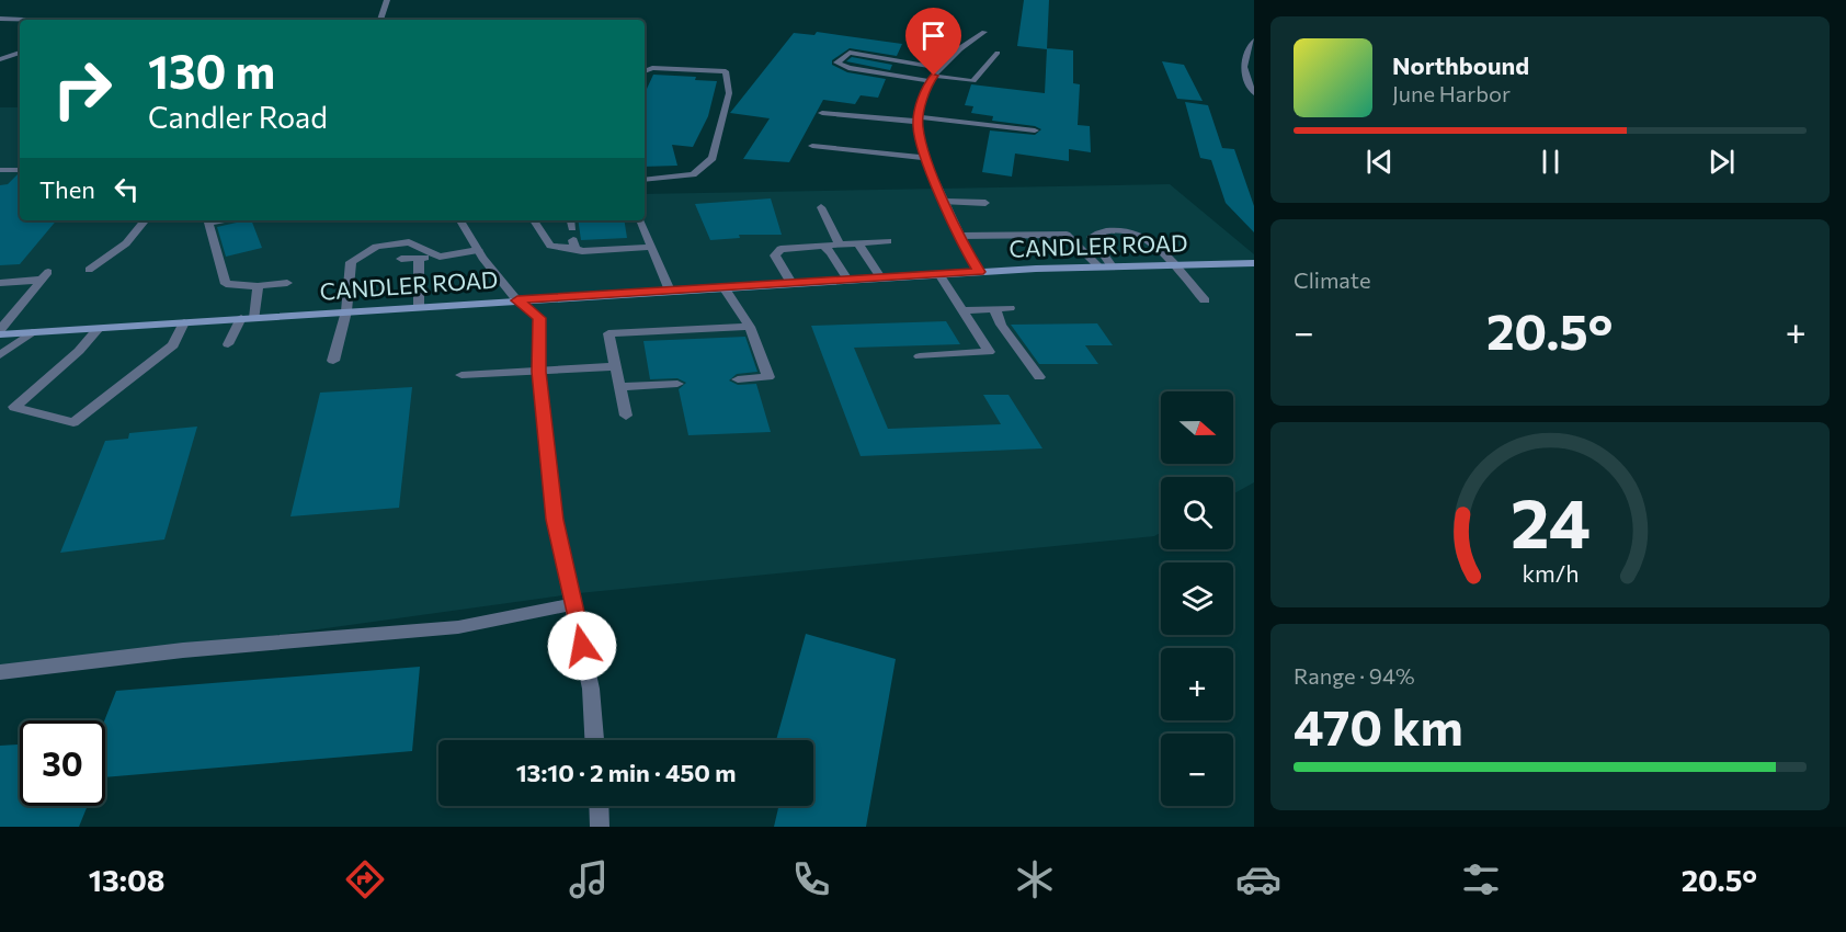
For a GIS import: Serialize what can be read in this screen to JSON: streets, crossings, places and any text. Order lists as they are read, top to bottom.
{
  "streets": {
    "main road": ["CANDLER ROAD"]
  },
  "north": "right",
  "page": {
    "turn": ["130 m", "Candler Road"],
    "song": ["Northbound", "June Harbor"],
    "then": "Then",
    "tile": [
      "Climate",
      ["Range · 94%", "470 km"]
    ],
    "heat": ["−", "20.5°", "+"],
    "map_buttons": ["+", "−"],
    "limit": "30",
    "trip": "13:10 · 2 min · 450 m",
    "tabs": ["13:08", "20.5°"],
    "gauge": ["24", "km/h"]
  }
}
